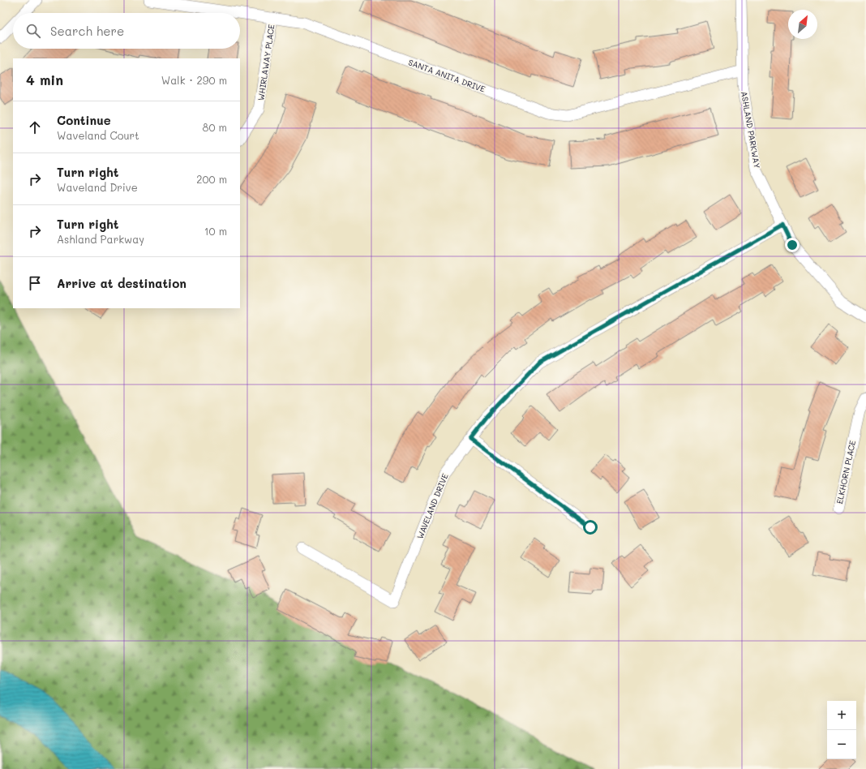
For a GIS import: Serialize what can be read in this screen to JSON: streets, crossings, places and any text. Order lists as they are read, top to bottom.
{
  "streets": {
    "street": [
      "WHIRLAWAY PLACE",
      "SANTA ANITA DRIVE",
      "ASHLAND PARKWAY",
      "ELKHORN PLACE",
      "WAVELAND DRIVE"
    ]
  },
  "crossings": [
    ["WHIRLAWAY PLACE", "SANTA ANITA DRIVE"],
    ["SANTA ANITA DRIVE", "ASHLAND PARKWAY"],
    ["ASHLAND PARKWAY", "WAVELAND DRIVE"]
  ],
  "north": "top right",
  "page": {
    "search": "Search here",
    "heading": ["4 min", "Walk · 290 m"],
    "list": [
      ["Continue", "Waveland Court", "80 m"],
      ["Turn right", "Waveland Drive", "200 m"],
      ["Turn right", "Ashland Parkway", "10 m"],
      "Arrive at destination"
    ],
    "map_buttons": ["+", "−"]
  }
}
